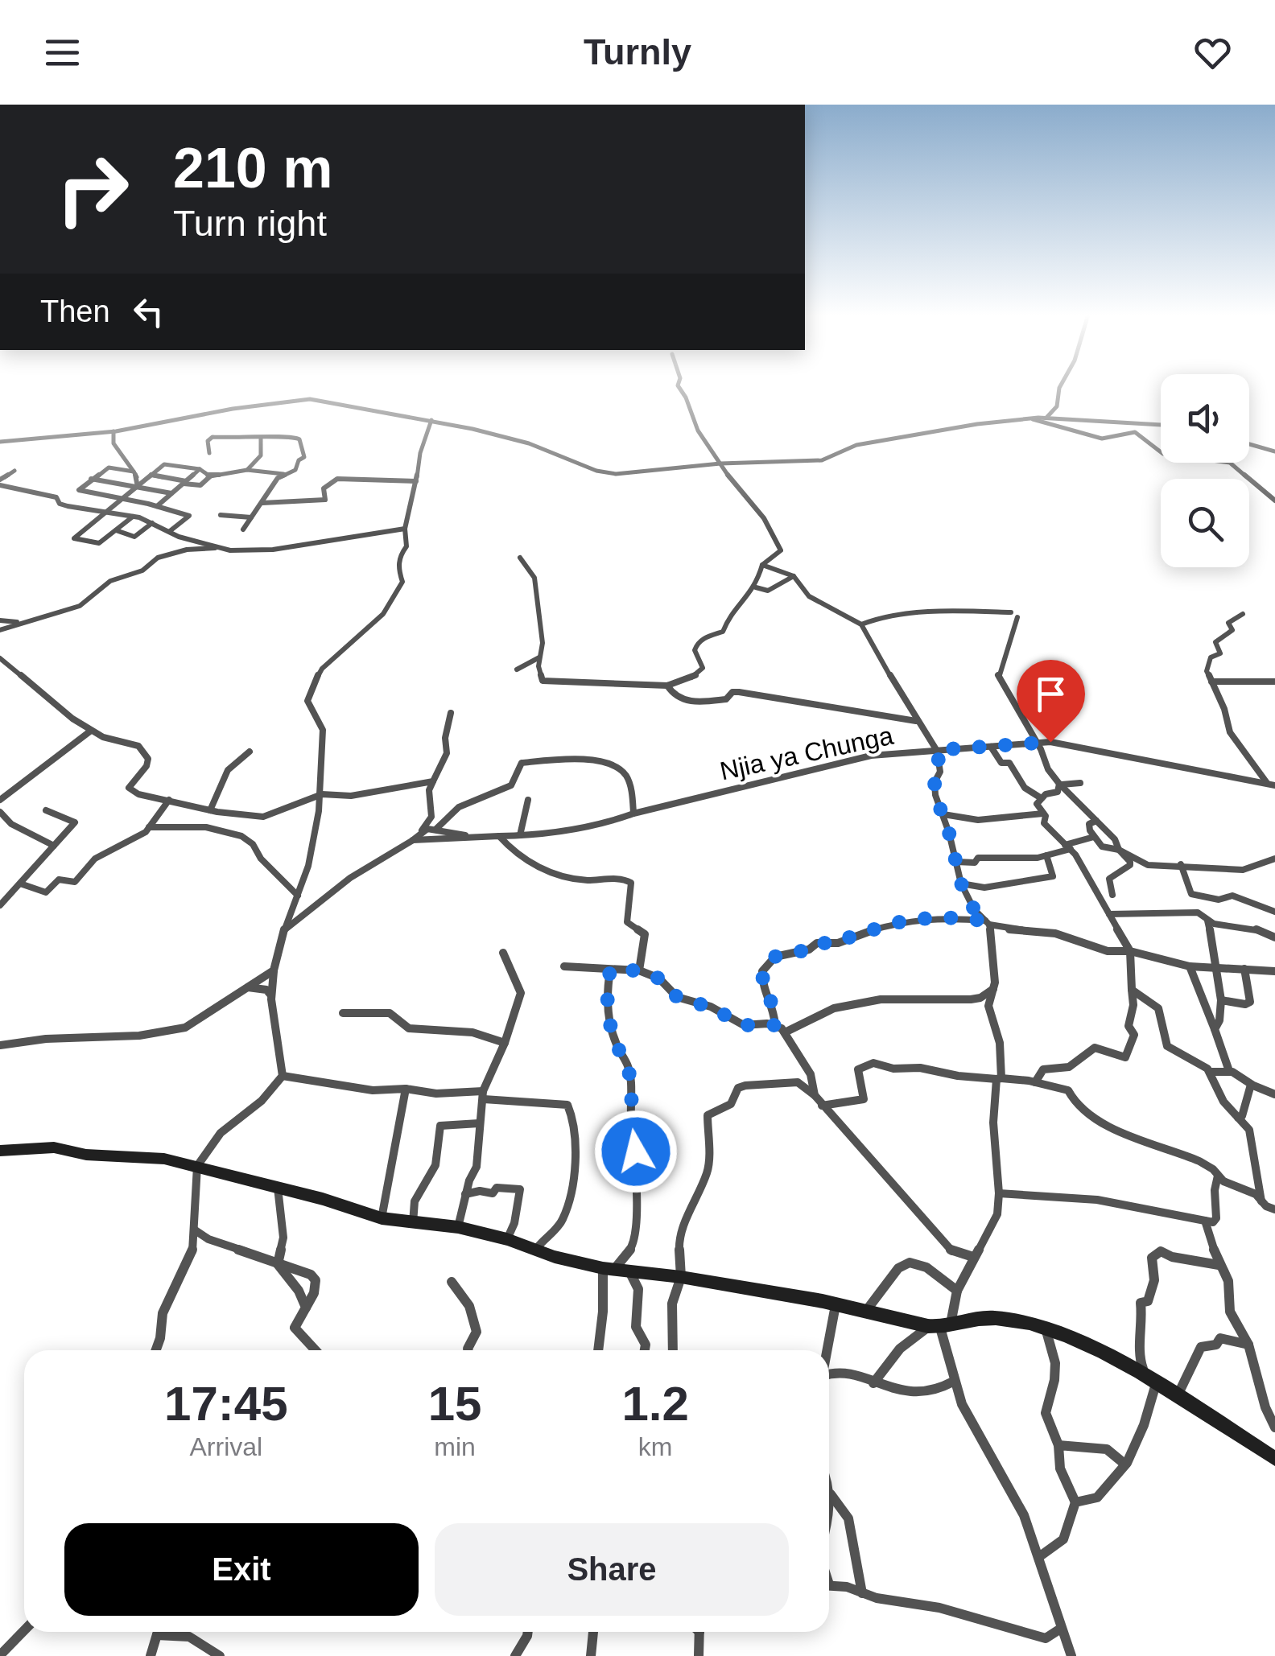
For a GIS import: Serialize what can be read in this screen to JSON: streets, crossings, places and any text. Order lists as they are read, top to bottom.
{
  "streets": {
    "street": ["Njia ya Chunga"]
  },
  "page": {
    "header": "Turnly",
    "turn": ["210 m", "Turn right"],
    "then": "Then",
    "eta": [
      "17:45",
      "Arrival",
      "15",
      "min",
      "1.2",
      "km"
    ],
    "buttons": ["Exit", "Share"]
  }
}
